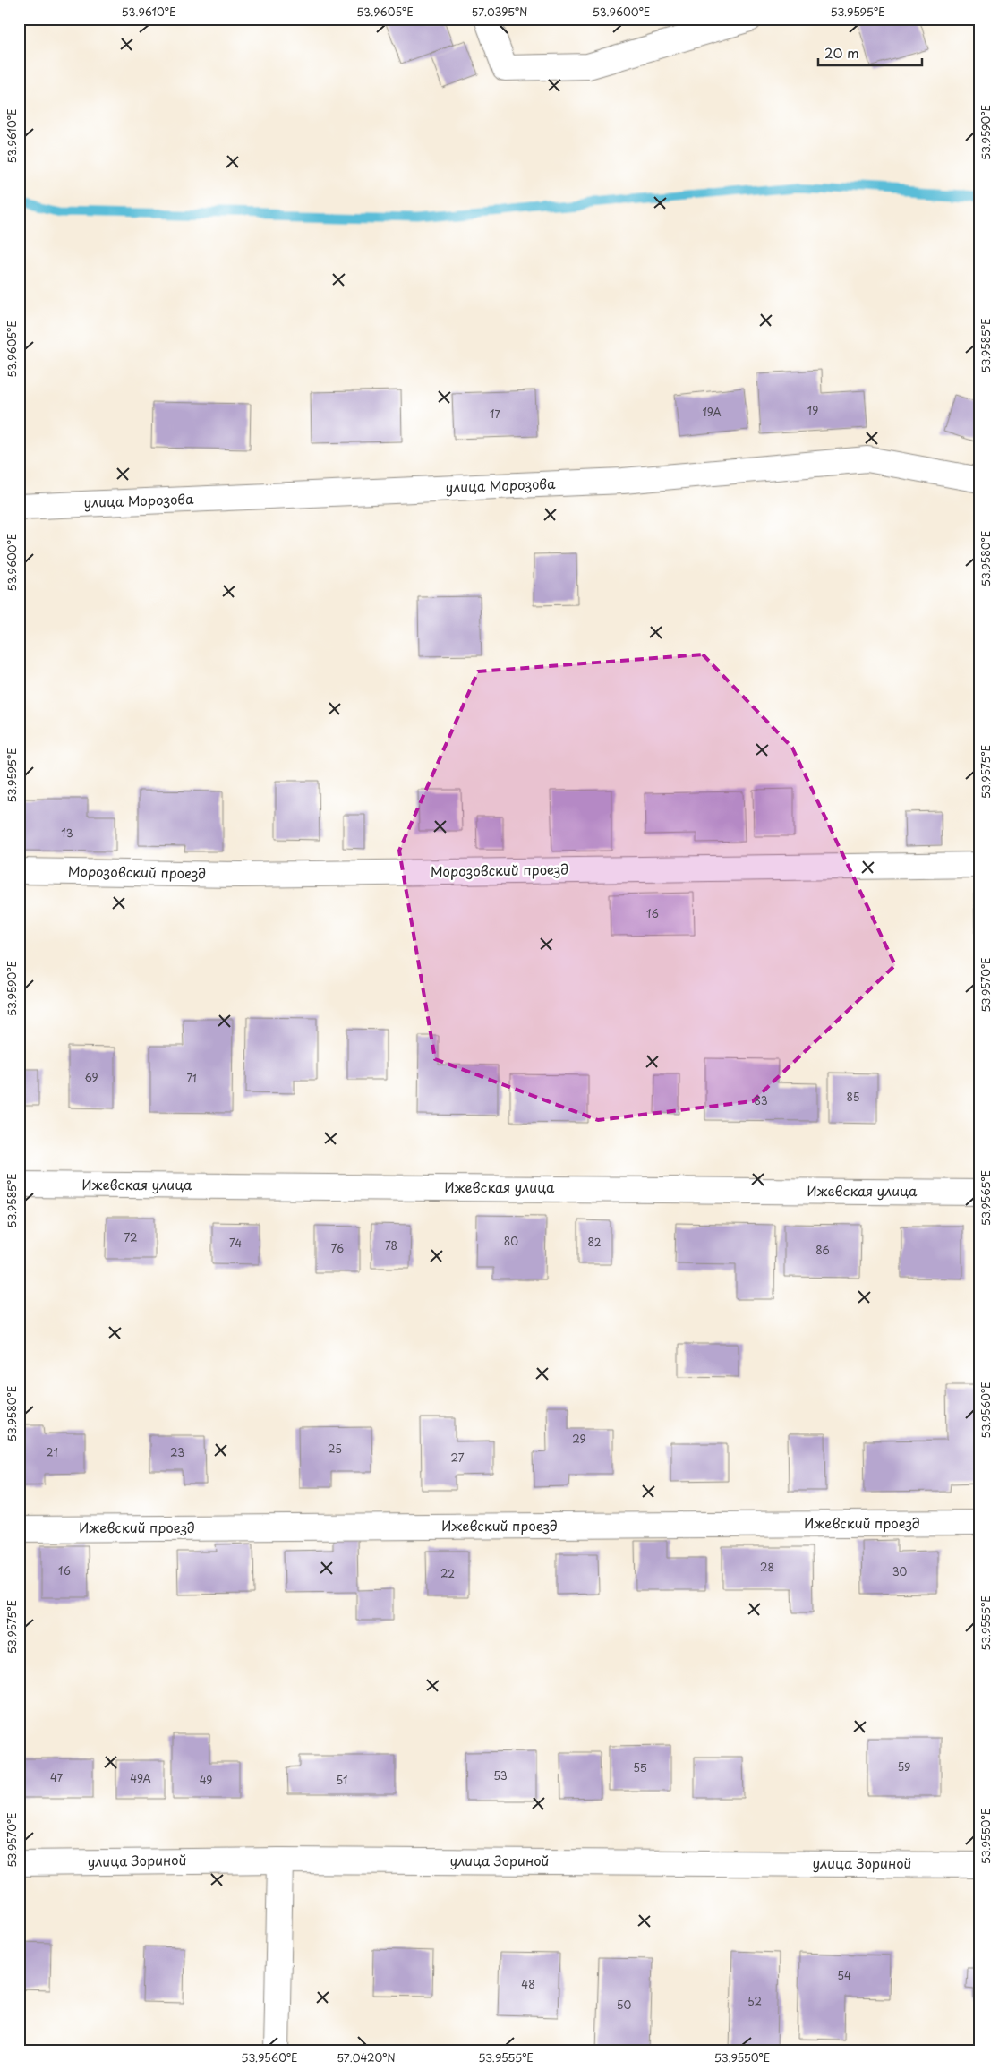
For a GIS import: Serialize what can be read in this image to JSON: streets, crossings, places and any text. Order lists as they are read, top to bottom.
{
  "streets": {
    "street": [
      "улица Морозова",
      "Морозовский проезд",
      "Ижевская улица",
      "Ижевский проезд",
      "улица Зориной"
    ]
  },
  "house_numbers": [
    "19",
    "19А",
    "17",
    "13",
    "16",
    "69",
    "71",
    "85",
    "83",
    "72",
    "80",
    "82",
    "74",
    "78",
    "76",
    "86",
    "29",
    "25",
    "21",
    "23",
    "27",
    "28",
    "16",
    "30",
    "22",
    "59",
    "55",
    "53",
    "47",
    "49А",
    "49",
    "51",
    "54",
    "48",
    "52",
    "50"
  ],
  "scale_bar": "20 m",
  "coordinates": [
    "53.9610°E",
    "53.9605°E",
    "57.0395°N",
    "53.9600°E",
    "53.9595°E",
    "53.9590°E",
    "53.9585°E",
    "53.9580°E",
    "53.9575°E",
    "53.9570°E",
    "53.9565°E",
    "53.9560°E",
    "53.9555°E",
    "53.9550°E",
    "57.0420°N"
  ]
}
